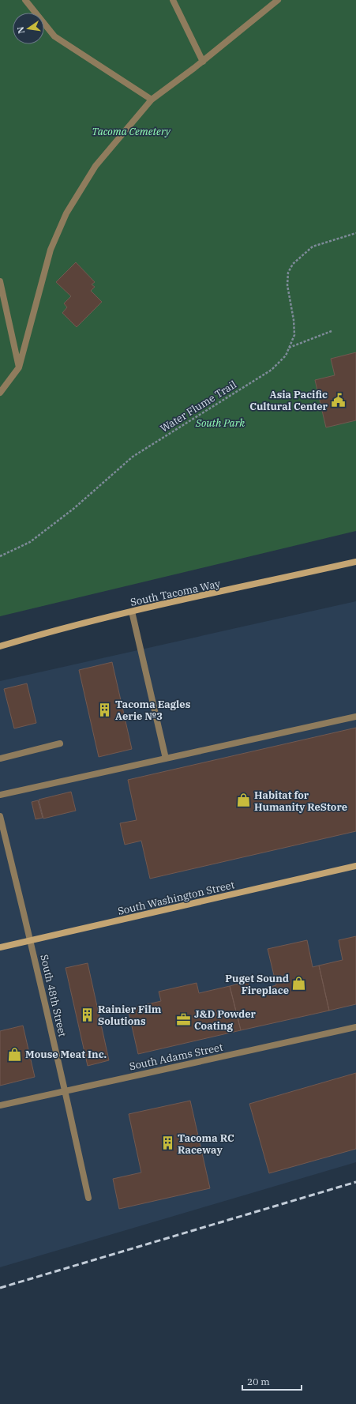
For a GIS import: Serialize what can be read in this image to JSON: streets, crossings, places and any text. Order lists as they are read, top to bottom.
{
  "streets": {
    "main road": ["South Tacoma Way", "South Washington Street"],
    "street": ["South 48th Street", "South Adams Street"],
    "path": ["Water Flume Trail"]
  },
  "crossings": [
    ["South Washington Street", "South 48th Street"],
    ["South 48th Street", "South Adams Street"]
  ],
  "parks": ["Tacoma Cemetery", "South Park"],
  "places": {
    "public building": ["Asia Pacific Cultural Center"],
    "building": ["Tacoma Eagles Aerie №3", "Rainier Film Solutions", "Tacoma RC Raceway"],
    "shop": ["Habitat for Humanity ReStore", "Puget Sound Fireplace", "Mouse Meat Inc."],
    "office": ["J&D Powder Coating"]
  },
  "scale_bar": "20 m",
  "north": "left"
}
